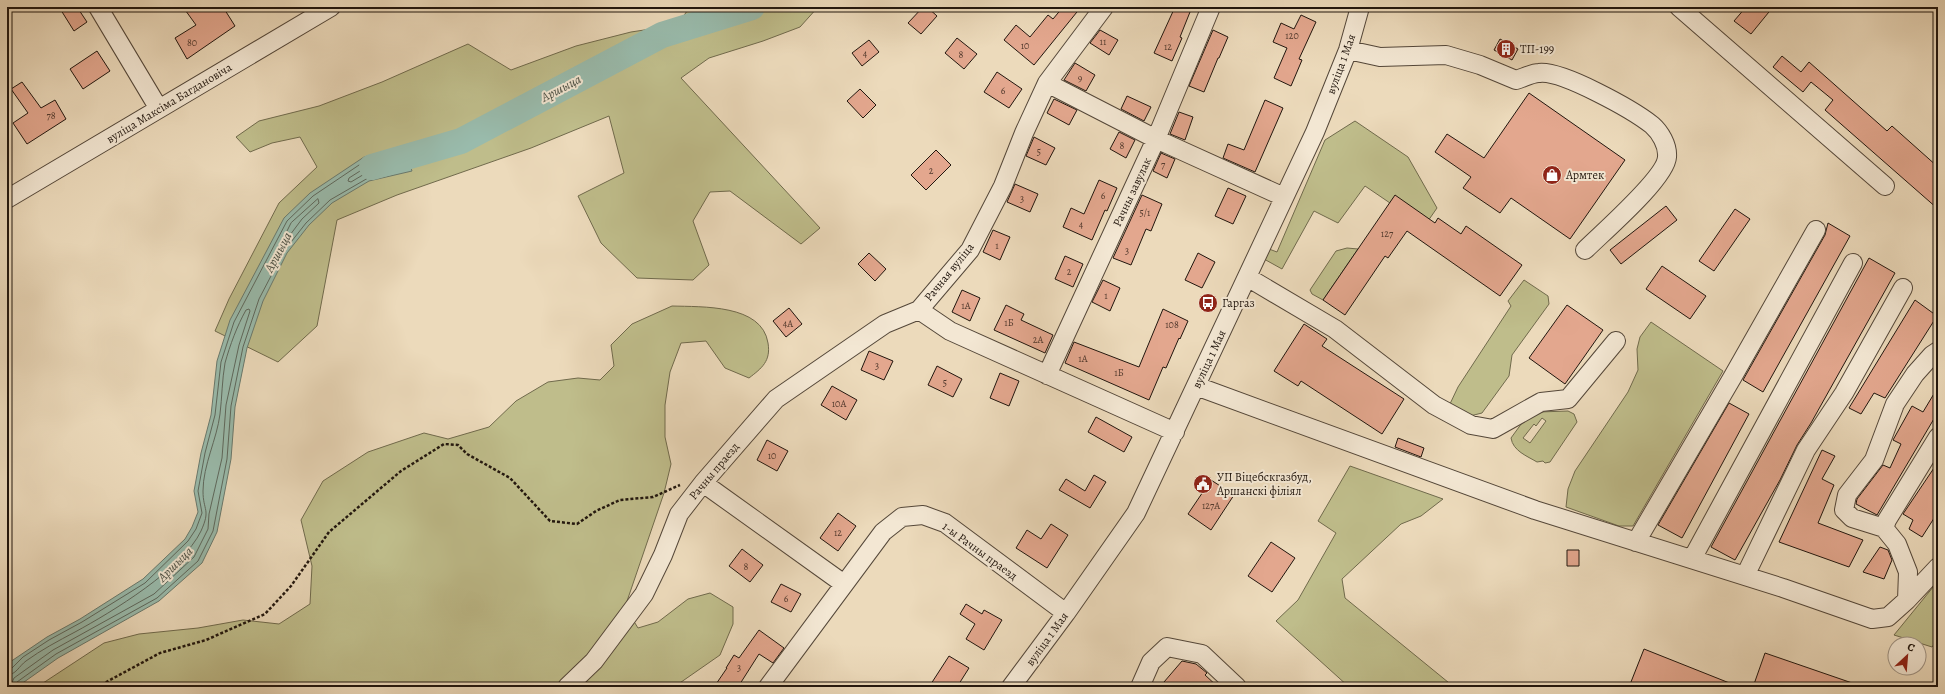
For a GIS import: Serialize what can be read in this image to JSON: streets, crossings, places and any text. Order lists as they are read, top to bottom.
{
  "streets": {
    "street": [
      "вуліца 1 Мая",
      "вуліца Максіма Багдановіча",
      "Рачны завулак",
      "Рачная вуліца",
      "Рачны праезд",
      "1-ы Рачны праезд"
    ]
  },
  "crossings": [
    ["вуліца 1 Мая", "Рачная вуліца"],
    ["вуліца 1 Мая", "1-ы Рачны праезд"],
    ["Рачны завулак", "Рачная вуліца"],
    ["Рачная вуліца", "Рачны праезд"]
  ],
  "water": ["Аршыца"],
  "places": {
    "building": ["ТП-199"],
    "shop": ["Армтек"],
    "bus stop": ["Гаргаз"],
    "public building": ["УП Віцебскгазбуд, Аршанскі філіял"]
  },
  "house_numbers": [
    "120",
    "11",
    "80",
    "10",
    "12",
    "4",
    "8",
    "9",
    "6",
    "78",
    "8",
    "5",
    "7",
    "2",
    "6",
    "3",
    "5/1",
    "4",
    "127",
    "1",
    "3",
    "2",
    "1",
    "1А",
    "1Б",
    "4А",
    "108",
    "2А",
    "1А",
    "3",
    "1Б",
    "5",
    "10А",
    "10",
    "127А",
    "12",
    "8",
    "6",
    "3"
  ],
  "north": "top right"
}
